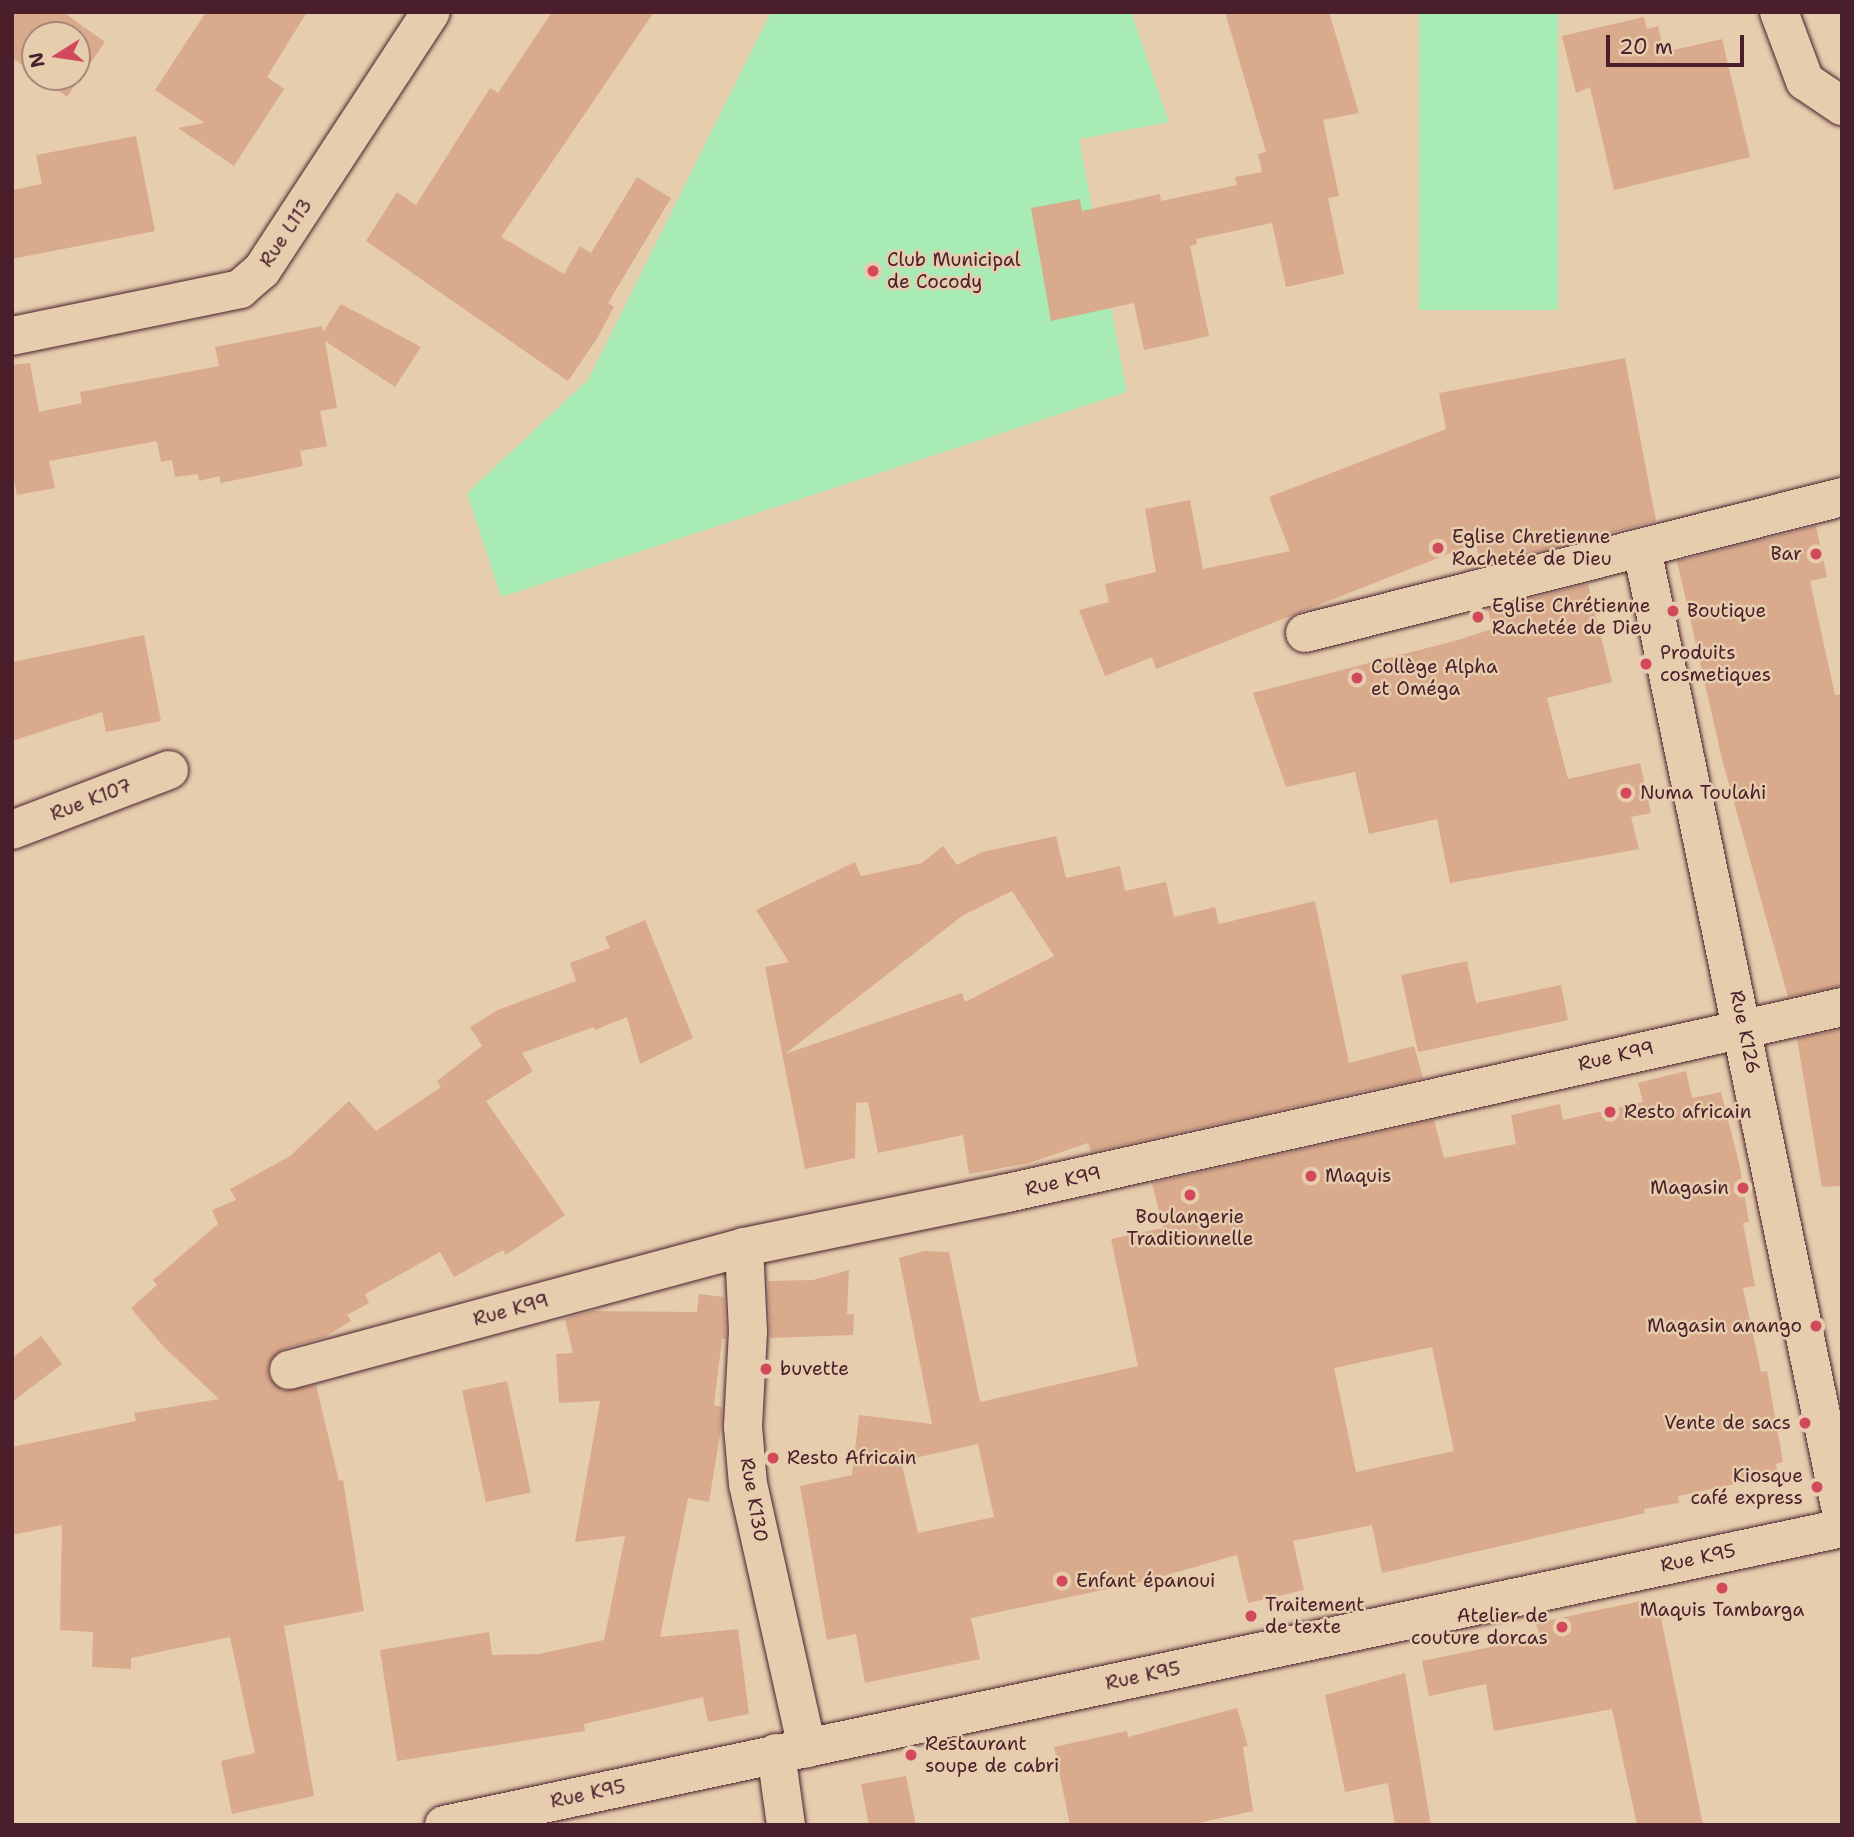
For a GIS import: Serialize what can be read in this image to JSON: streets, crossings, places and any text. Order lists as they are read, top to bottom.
{
  "streets": {
    "street": [
      "Rue L113",
      "Rue K107",
      "Rue K126",
      "Rue K99",
      "Rue K130",
      "Rue K95"
    ]
  },
  "crossings": [
    ["Rue K126", "Rue K99"],
    ["Rue K99", "Rue K130"],
    ["Rue K130", "Rue K95"]
  ],
  "places": [
    "Club Municipal de Cocody",
    "Eglise Chretienne Rachetée de Dieu",
    "Bar",
    "Boutique",
    "Eglise Chrétienne Rachetée de Dieu",
    "Produits cosmetiques",
    "Collège Alpha et Oméga",
    "Numa Toulahi",
    "Resto africain",
    "Maquis",
    "Magasin",
    "Boulangerie Traditionnelle",
    "Magasin anango",
    "buvette",
    "Vente de sacs",
    "Resto Africain",
    "Kiosque café express",
    "Enfant épanoui",
    "Maquis Tambarga",
    "Traitement de texte",
    "Atelier de couture dorcas",
    "Restaurant soupe de cabri"
  ],
  "scale_bar": "20 m",
  "north": "left"
}
